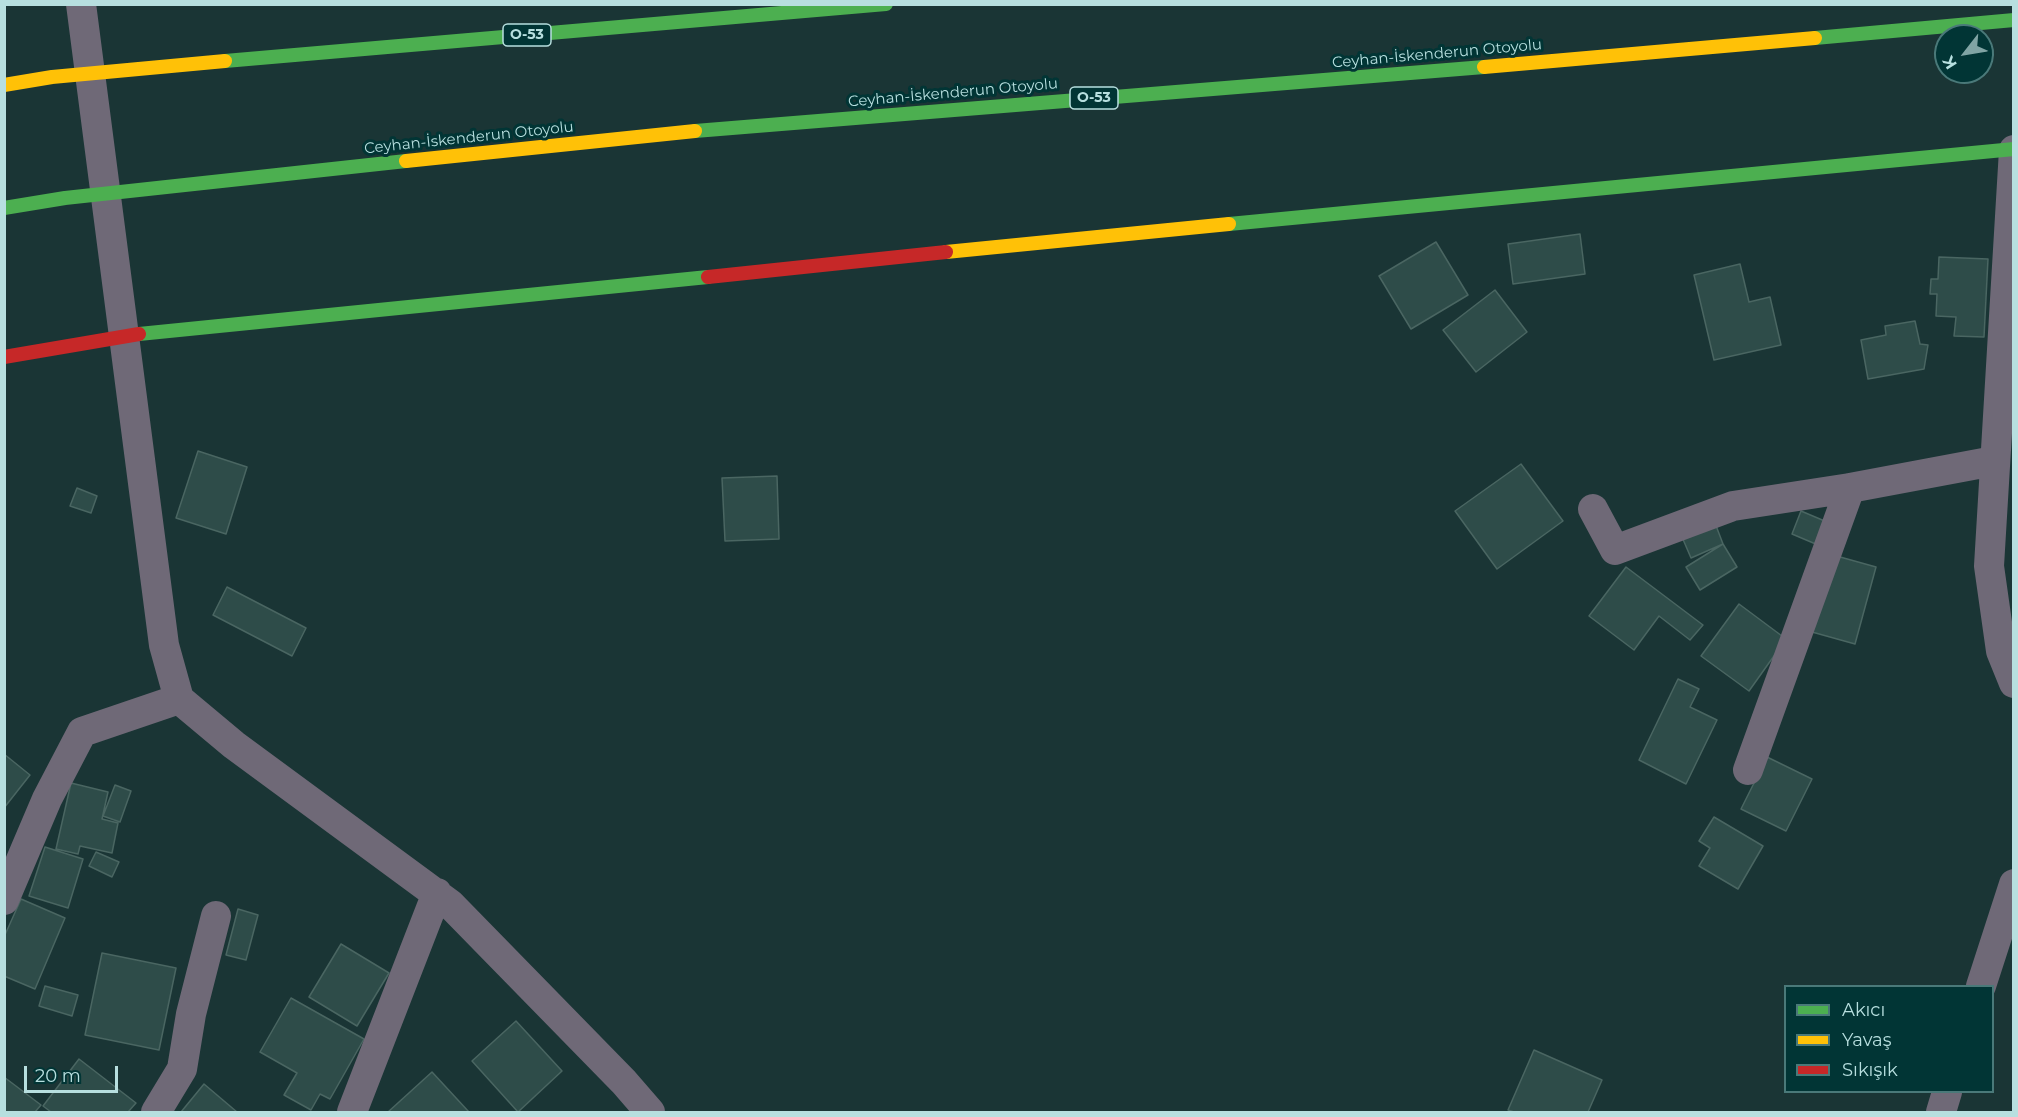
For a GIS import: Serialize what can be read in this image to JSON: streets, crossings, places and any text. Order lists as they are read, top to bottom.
{
  "streets": {
    "main road": ["O-53", "Ceyhan-İskenderun Otoyolu"]
  },
  "legend": ["Akıcı", "Yavaş", "Sıkışık"],
  "scale_bar": "20 m",
  "north": "bottom left"
}
